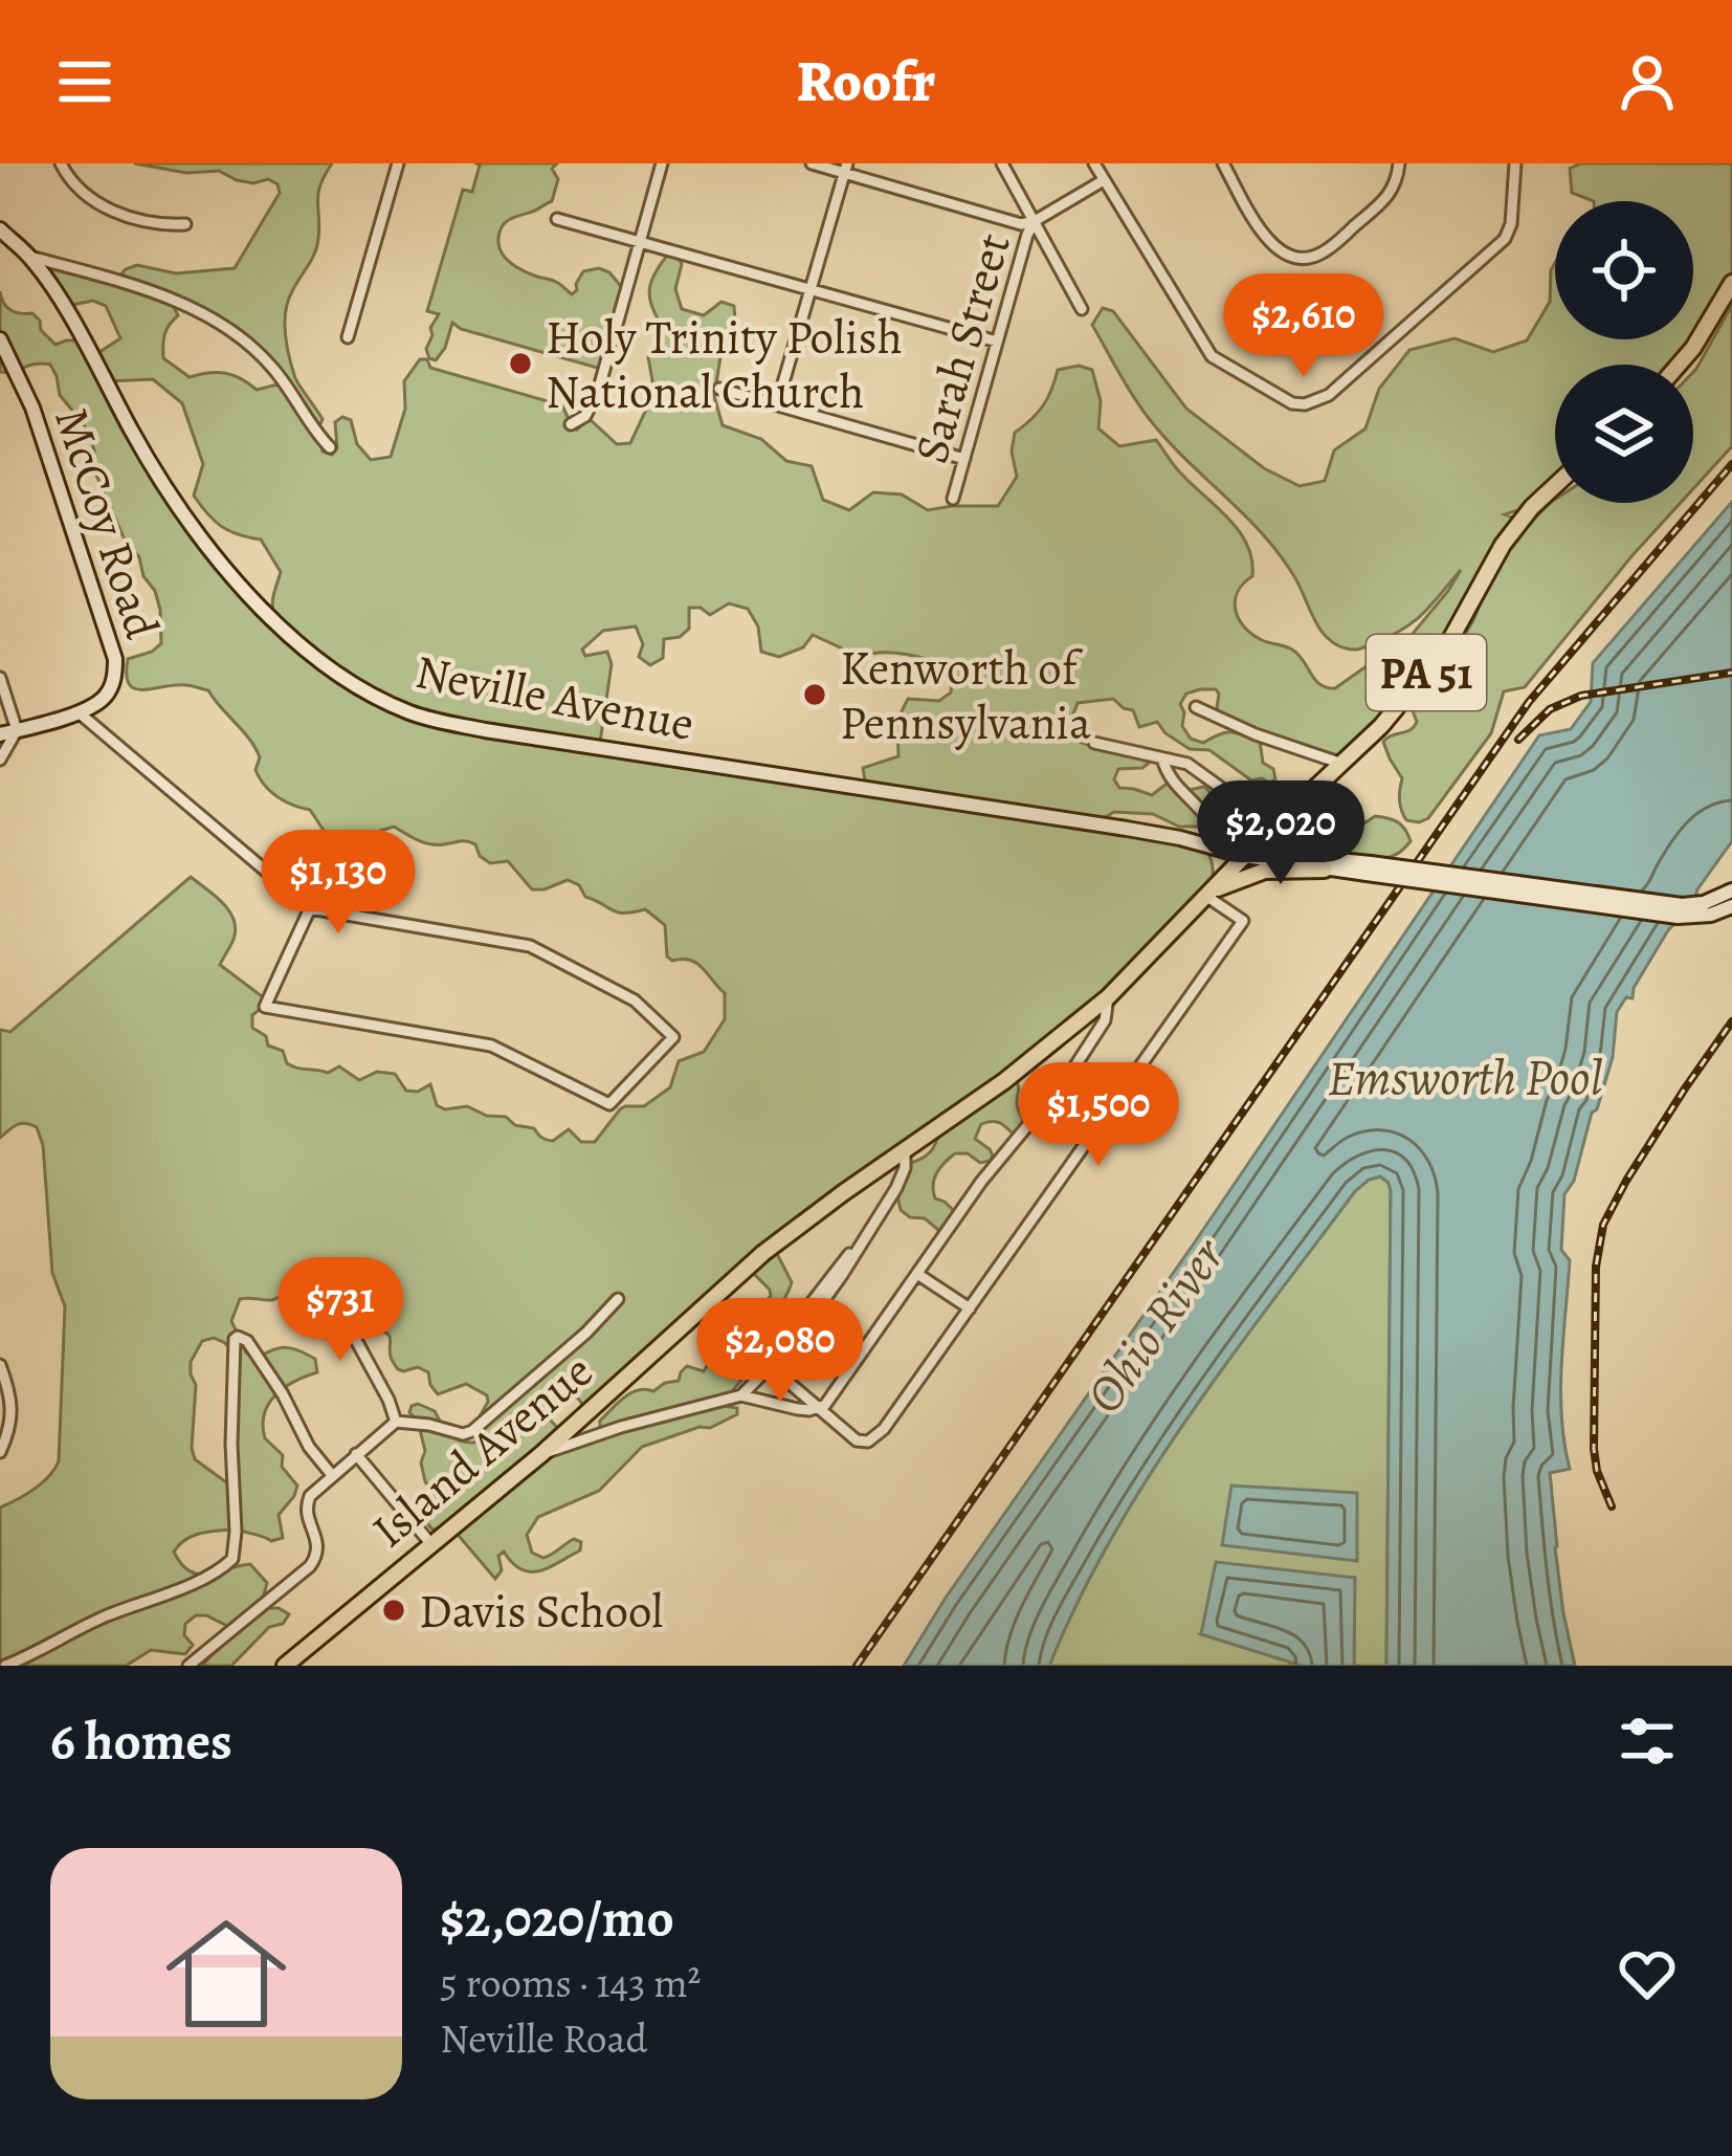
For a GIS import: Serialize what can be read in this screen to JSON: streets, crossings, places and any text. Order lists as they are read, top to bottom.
{
  "streets": {
    "main road": ["PA 51", "Island Avenue"],
    "street": ["Sarah Street", "McCoy Road", "Neville Avenue"]
  },
  "crossings": [
    ["PA 51", "Neville Avenue"],
    ["PA 51", "Island Avenue"],
    ["Neville Avenue", "Island Avenue"]
  ],
  "water": ["Emsworth Pool", "Ohio River"],
  "places": ["Holy Trinity Polish National Church", "Kenworth of Pennsylvania", "Davis School"],
  "page": {
    "header": "Roofr",
    "price": [
      "$2,610",
      "$2,020",
      "$1,130",
      "$1,500",
      "$731",
      "$2,080"
    ],
    "heading": "6 homes",
    "list": [
      {
        "name": "$2,020/mo",
        "note": "5 rooms · 143 m² · Neville Road"
      }
    ]
  }
}
